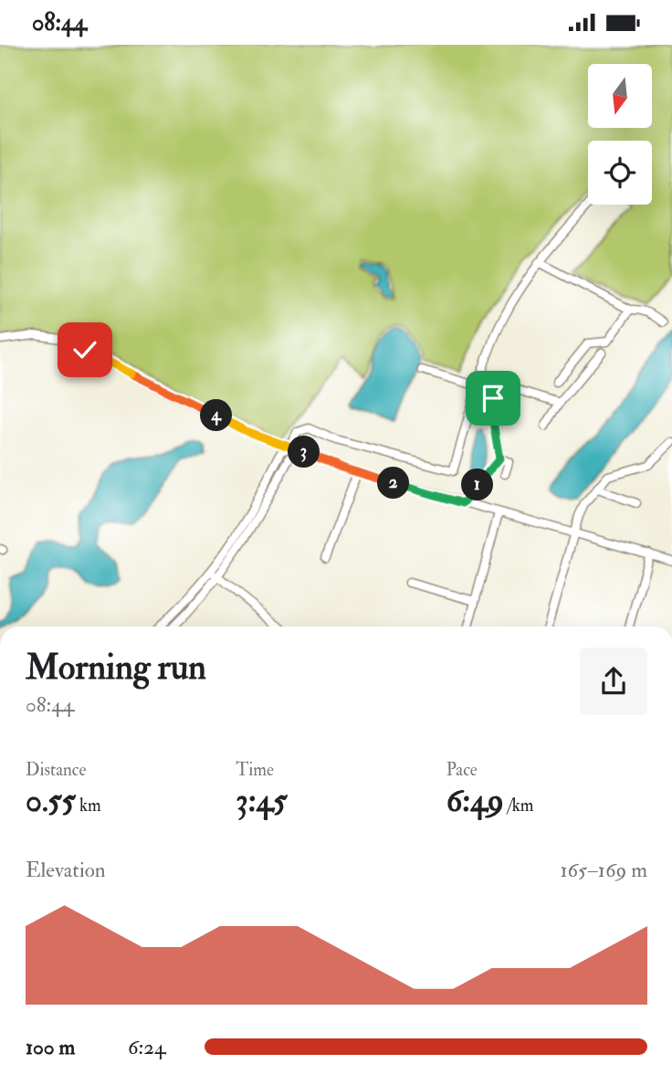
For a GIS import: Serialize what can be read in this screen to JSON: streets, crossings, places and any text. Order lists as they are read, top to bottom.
{
  "north": "bottom",
  "page": {
    "status": "08:44",
    "pins": [
      "4",
      "3",
      "2",
      "1"
    ],
    "heading": ["Morning run", "08:44"],
    "stats": [
      ["Distance", "0.55 km"],
      ["Time", "3:45"],
      ["Pace", "6:49 /km"]
    ],
    "chart": ["Elevation", "165–169 m"],
    "list": [
      {
        "name": "100 m",
        "note": "6:24"
      }
    ]
  }
}
